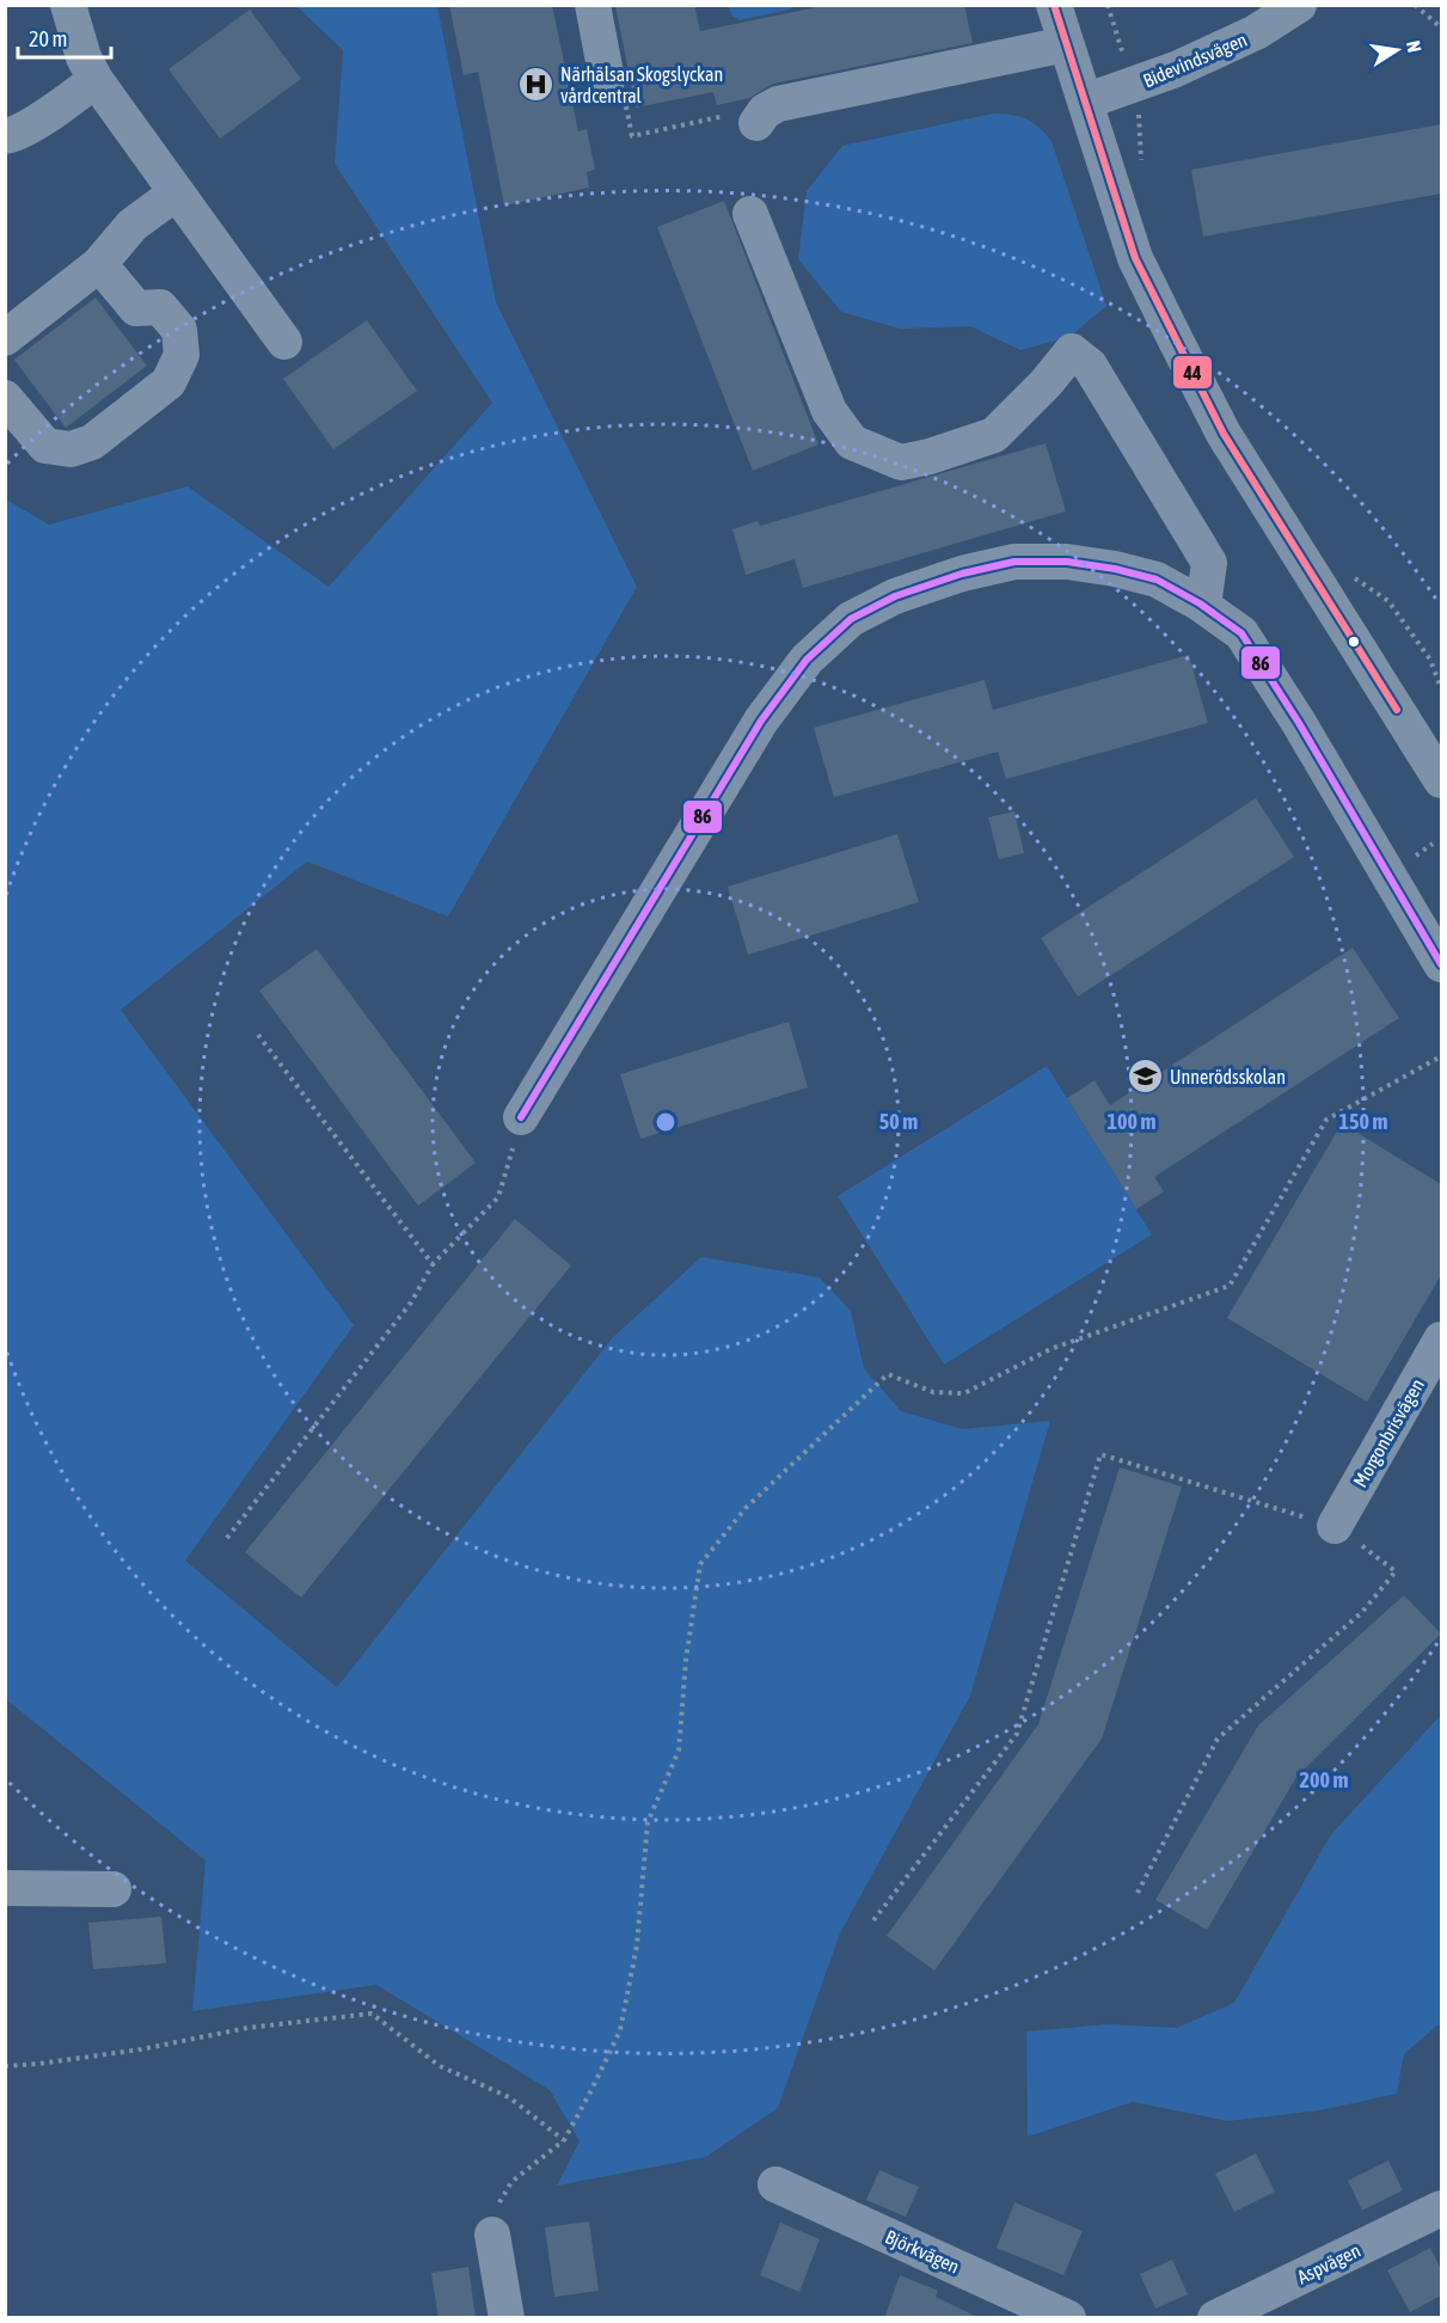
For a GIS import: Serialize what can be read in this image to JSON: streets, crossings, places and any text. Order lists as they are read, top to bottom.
{
  "streets": {
    "street": [
      "Bidevindsvägen",
      "Morgonbrisvägen",
      "Björkvägen",
      "Aspvägen"
    ]
  },
  "places": {
    "hospital": ["Närhälsan Skogslyckan vårdcentral"],
    "school or university": ["Unnerödsskolan"]
  },
  "lines": ["transit line 44", "transit line 86"],
  "scale_bar": "20 m",
  "north": "right",
  "rings": [
    "50 m",
    "100 m",
    "150 m",
    "200 m"
  ]
}
